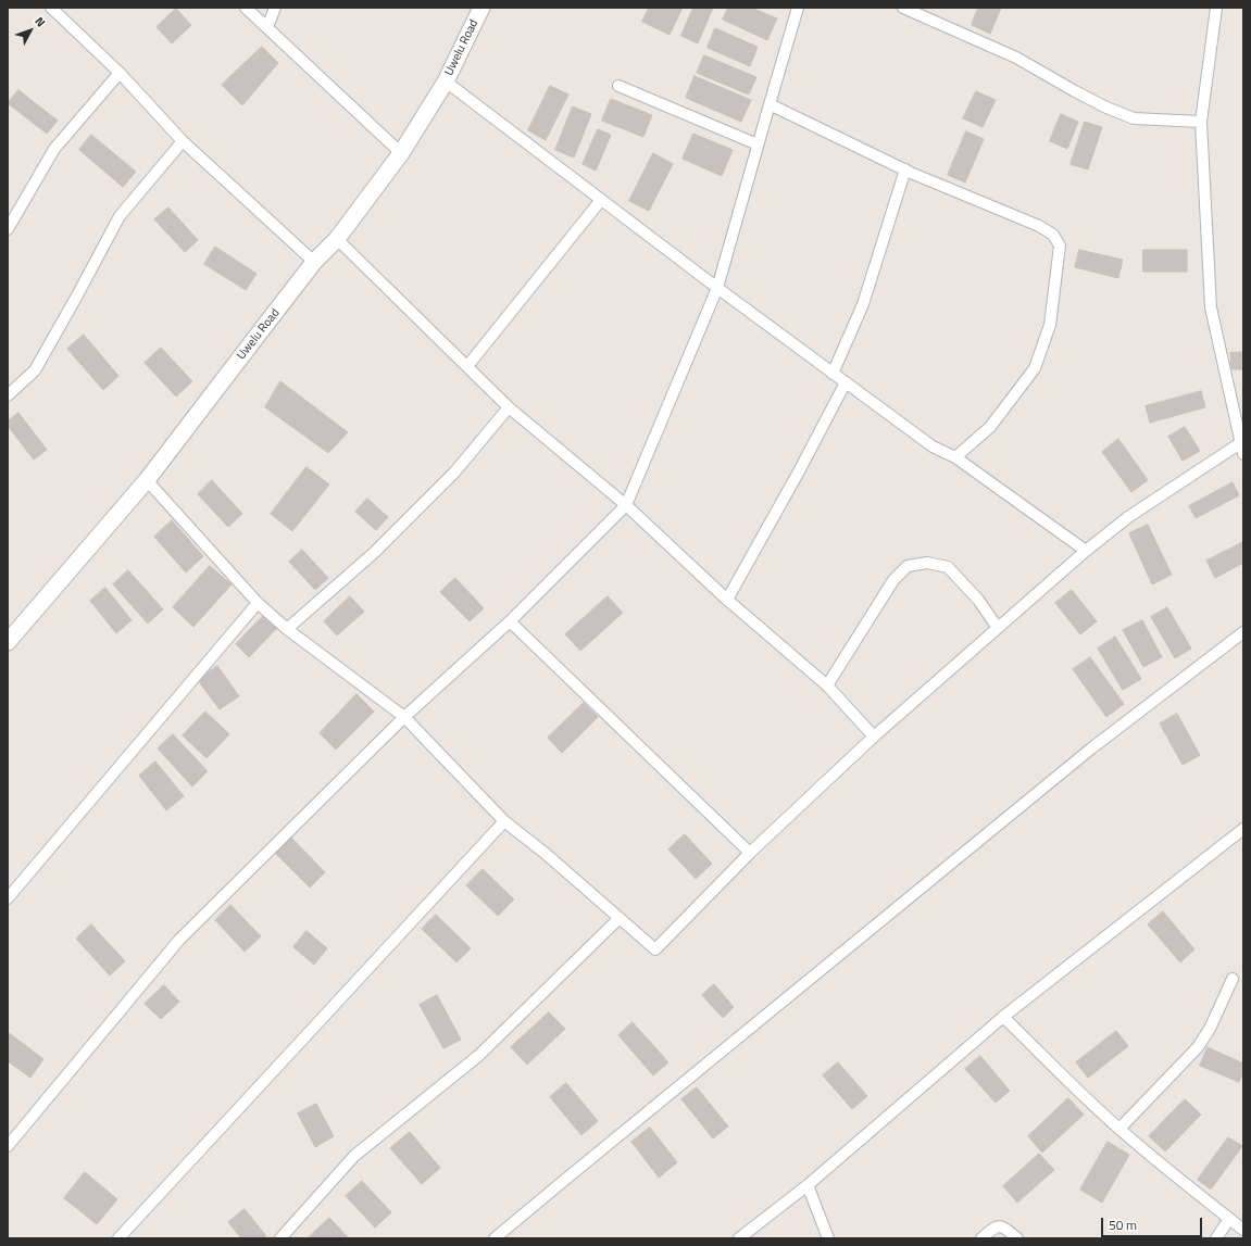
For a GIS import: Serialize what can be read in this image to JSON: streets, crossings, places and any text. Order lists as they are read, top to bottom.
{
  "streets": {
    "street": ["Uwelu Road"]
  },
  "scale_bar": "50 m",
  "north": "top right"
}
